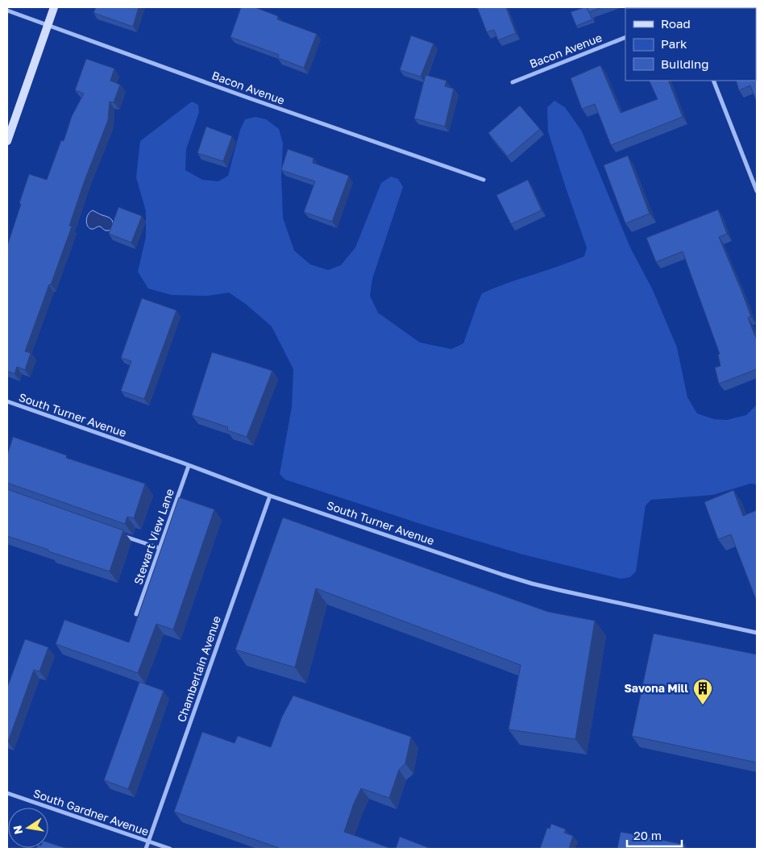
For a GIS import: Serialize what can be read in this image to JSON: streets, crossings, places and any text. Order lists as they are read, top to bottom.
{
  "streets": {
    "street": [
      "Bacon Avenue",
      "South Turner Avenue",
      "Stewart View Lane",
      "Chamberlain Avenue",
      "South Gardner Avenue"
    ]
  },
  "crossings": [
    ["South Turner Avenue", "Stewart View Lane"],
    ["South Turner Avenue", "Chamberlain Avenue"],
    ["Chamberlain Avenue", "South Gardner Avenue"]
  ],
  "places": {
    "building": ["Savona Mill"]
  },
  "legend": ["Road", "Park", "Building"],
  "scale_bar": "20 m",
  "north": "left"
}
